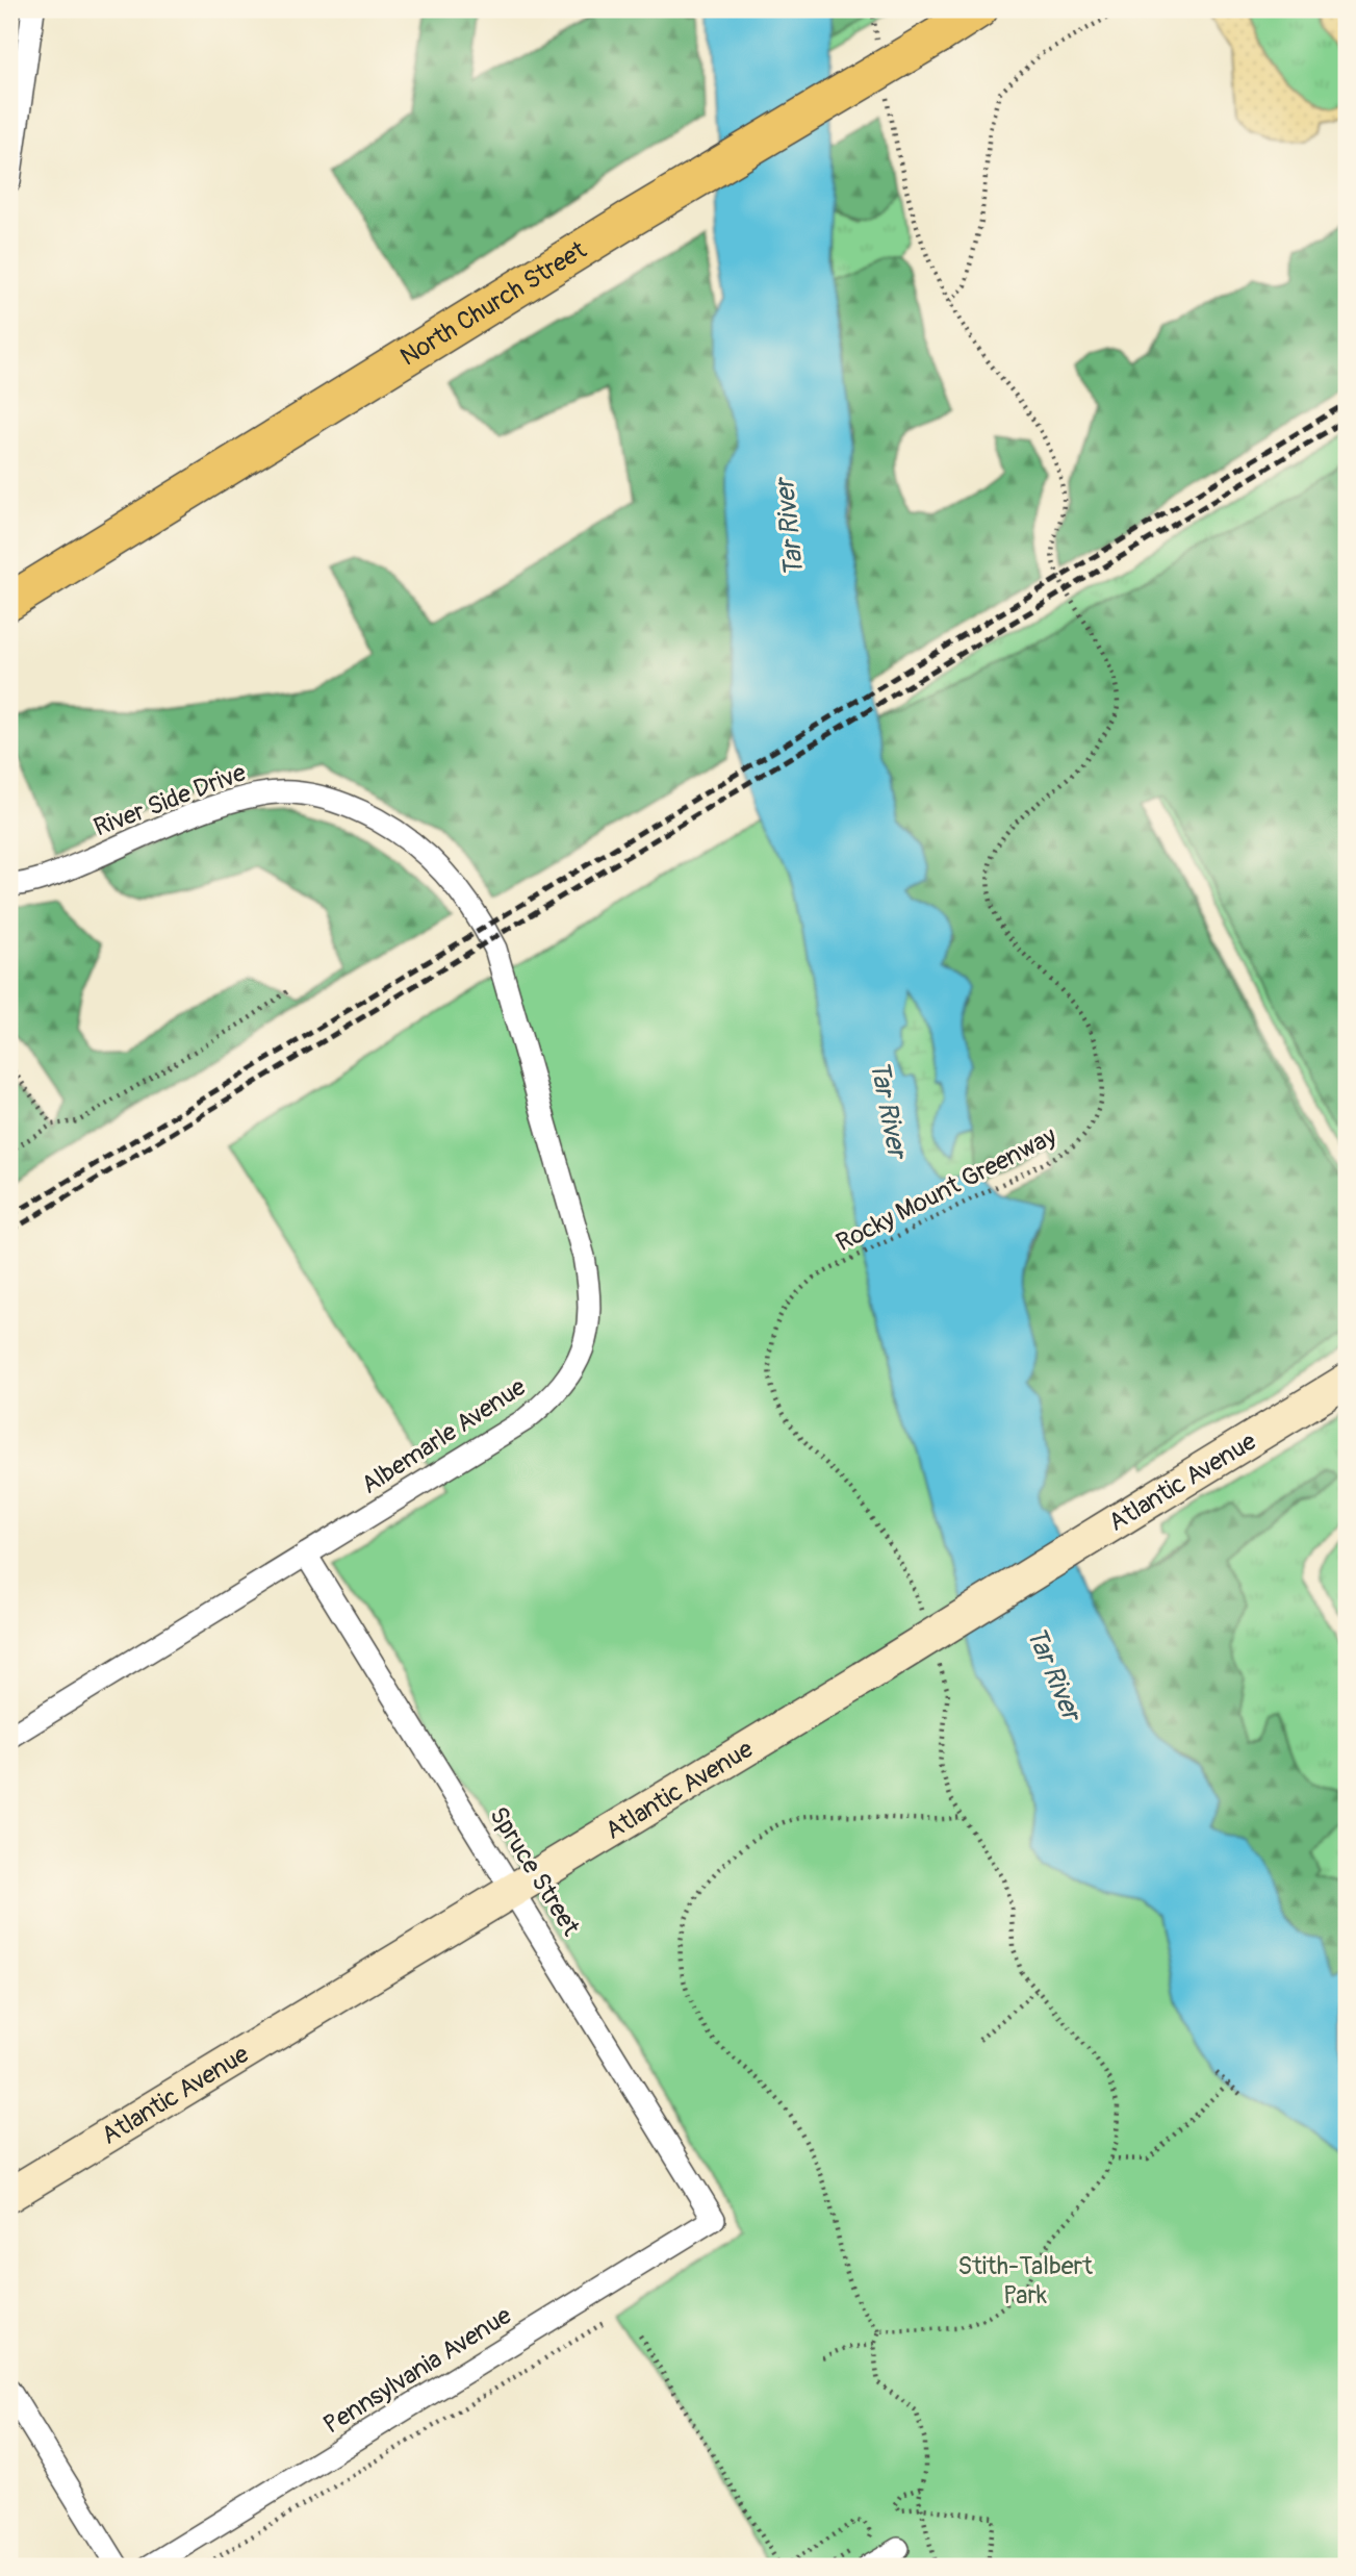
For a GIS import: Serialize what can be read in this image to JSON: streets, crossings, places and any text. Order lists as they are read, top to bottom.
{
  "streets": {
    "main road": ["North Church Street", "Atlantic Avenue"],
    "street": [
      "River Side Drive",
      "Albemarle Avenue",
      "Spruce Street",
      "Pennsylvania Avenue"
    ],
    "path": ["Rocky Mount Greenway"]
  },
  "crossings": [
    ["River Side Drive", "Albemarle Avenue"],
    ["Albemarle Avenue", "Spruce Street"],
    ["Atlantic Avenue", "Spruce Street"],
    ["Spruce Street", "Pennsylvania Avenue"]
  ],
  "water": ["Tar River"],
  "parks": ["Stith-Talbert Park"]
}
